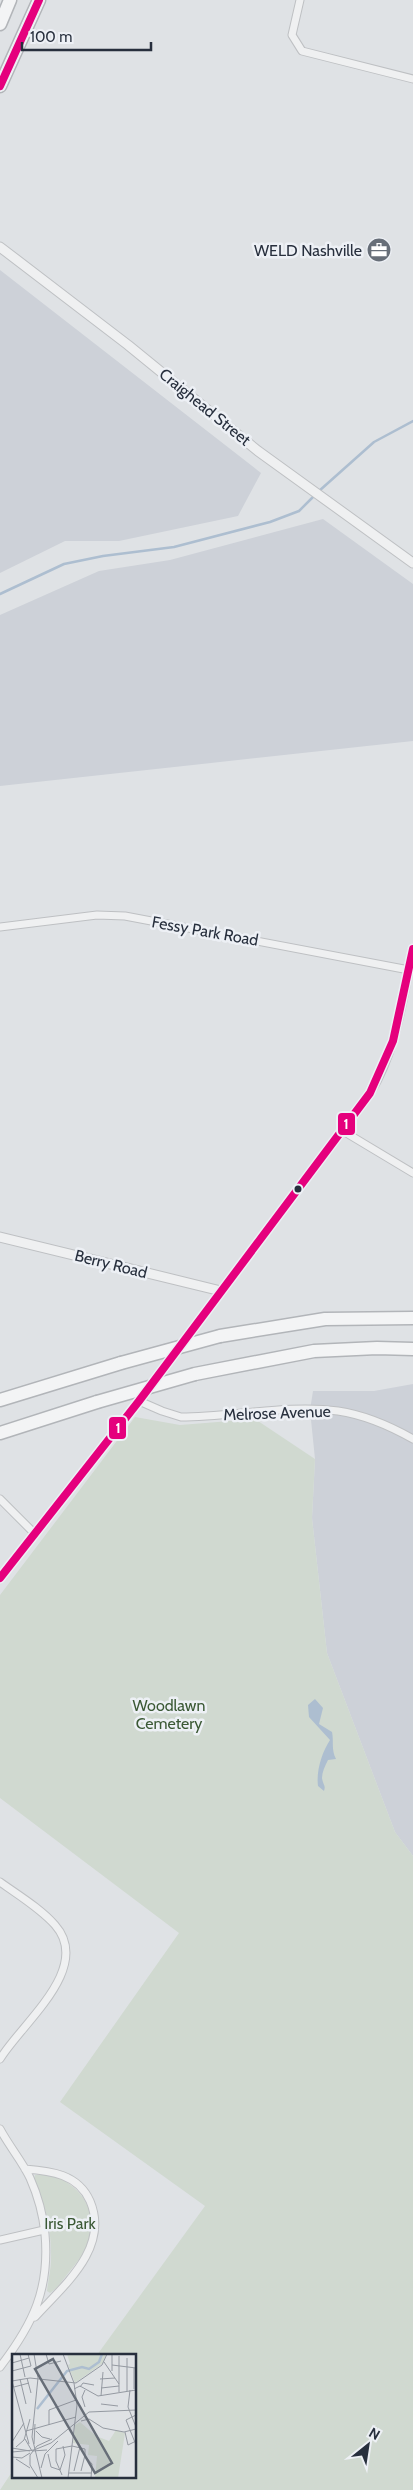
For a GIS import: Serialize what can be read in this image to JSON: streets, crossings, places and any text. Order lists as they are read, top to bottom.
{
  "streets": {
    "street": [
      "Craighead Street",
      "Fessy Park Road",
      "Berry Road",
      "Melrose Avenue"
    ]
  },
  "parks": ["Woodlawn Cemetery", "Iris Park"],
  "places": {
    "office": ["WELD Nashville"]
  },
  "lines": ["transit line 1"],
  "scale_bar": "100 m",
  "north": "top right"
}
